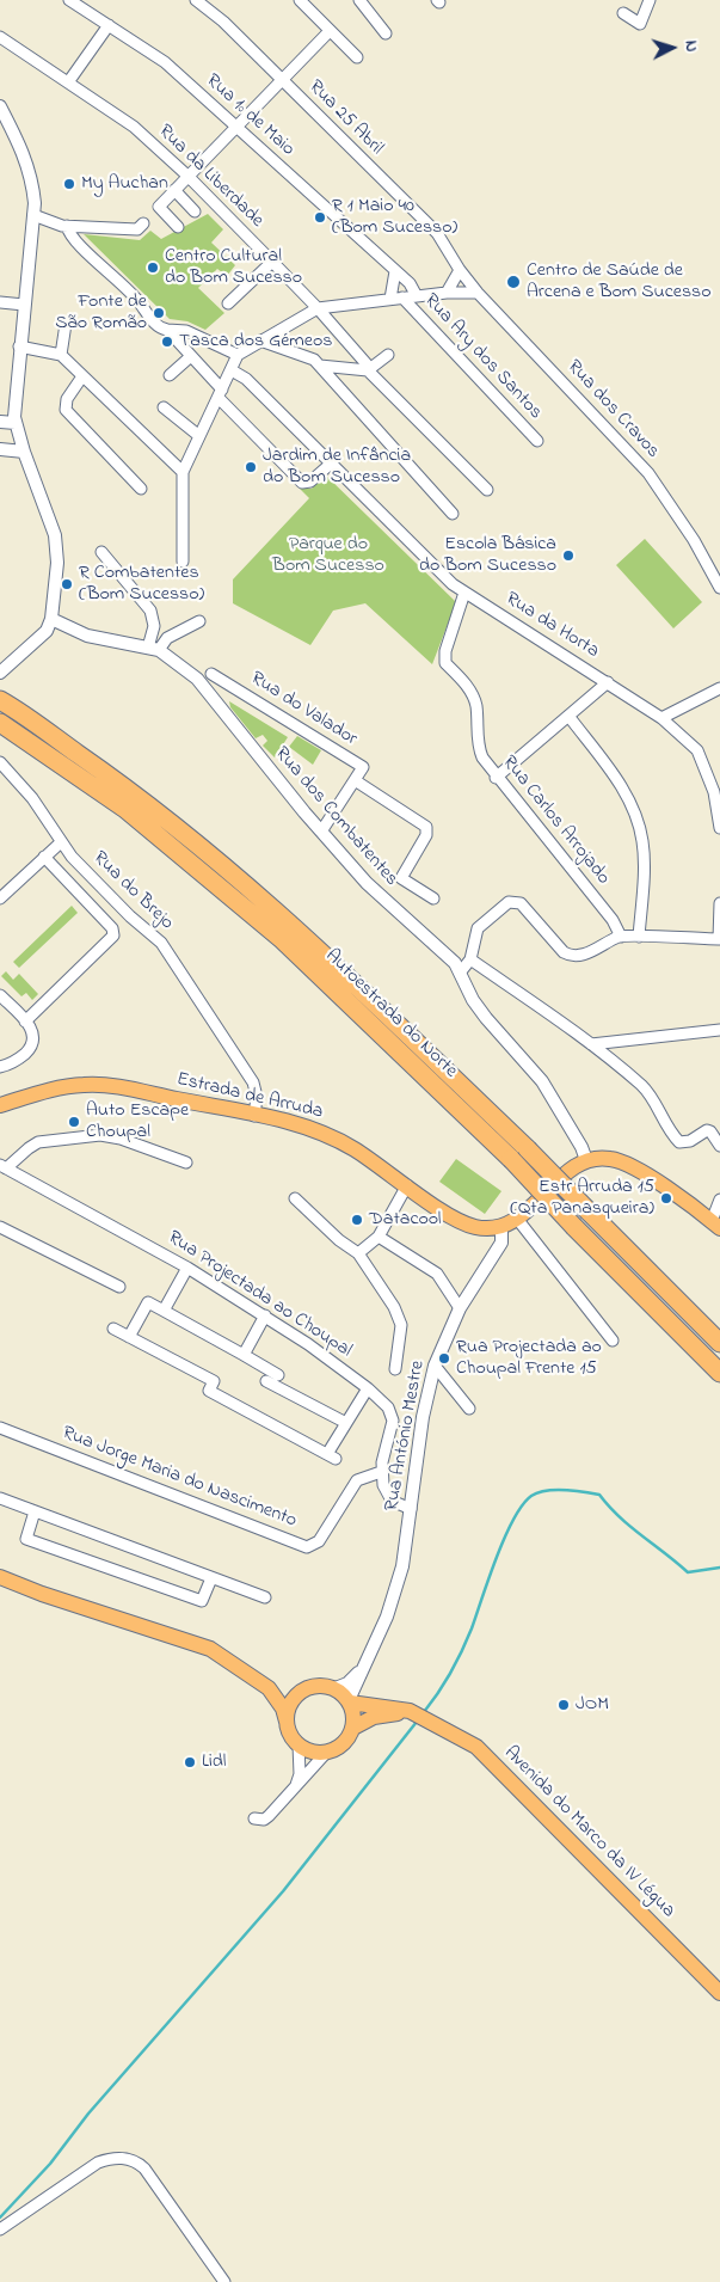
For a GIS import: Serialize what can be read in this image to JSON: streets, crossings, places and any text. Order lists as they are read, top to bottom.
{
  "streets": {
    "highway": ["Autoestrada do Norte"],
    "main road": ["Estrada de Arruda", "Avenida do Marco da IV Légua"],
    "street": [
      "Rua 1º de Maio",
      "Rua 25 Abril",
      "Rua da Liberdade",
      "Rua Ary dos Santos",
      "Rua dos Cravos",
      "Rua da Horta",
      "Rua do Valador",
      "Rua dos Combatentes",
      "Rua Carlos Arrojado",
      "Rua do Brejo",
      "Rua Projectada ao Choupal",
      "Rua António Mestre",
      "Rua Jorge Maria do Nascimento"
    ]
  },
  "crossings": [
    ["Rua 25 Abril", "Rua dos Cravos"],
    ["Rua da Horta", "Rua Carlos Arrojado"],
    ["Rua dos Combatentes", "Estrada de Arruda"],
    ["Rua do Brejo", "Estrada de Arruda"],
    ["Estrada de Arruda", "Rua António Mestre"],
    ["Rua Projectada ao Choupal", "Rua Jorge Maria do Nascimento"],
    ["Rua António Mestre", "Avenida do Marco da IV Légua"]
  ],
  "parks": ["Parque do Bom Sucesso"],
  "places": [
    "My Auchan",
    "R 1 Maio 40 (Bom Sucesso)",
    "Centro Cultural do Bom Sucesso",
    "Centro de Saúde de Arcena e Bom Sucesso",
    "Fonte de São Romão",
    "Tasca dos Gémeos",
    "Jardim de Infância do Bom Sucesso",
    "Escola Básica do Bom Sucesso",
    "R Combatentes (Bom Sucesso)",
    "Auto Escape Choupal",
    "Estr Arruda 15 (Qta Panasqueira)",
    "Datacool",
    "Rua Projectada ao Choupal Frente 15",
    "JOM",
    "Lidl"
  ],
  "north": "right"
}
